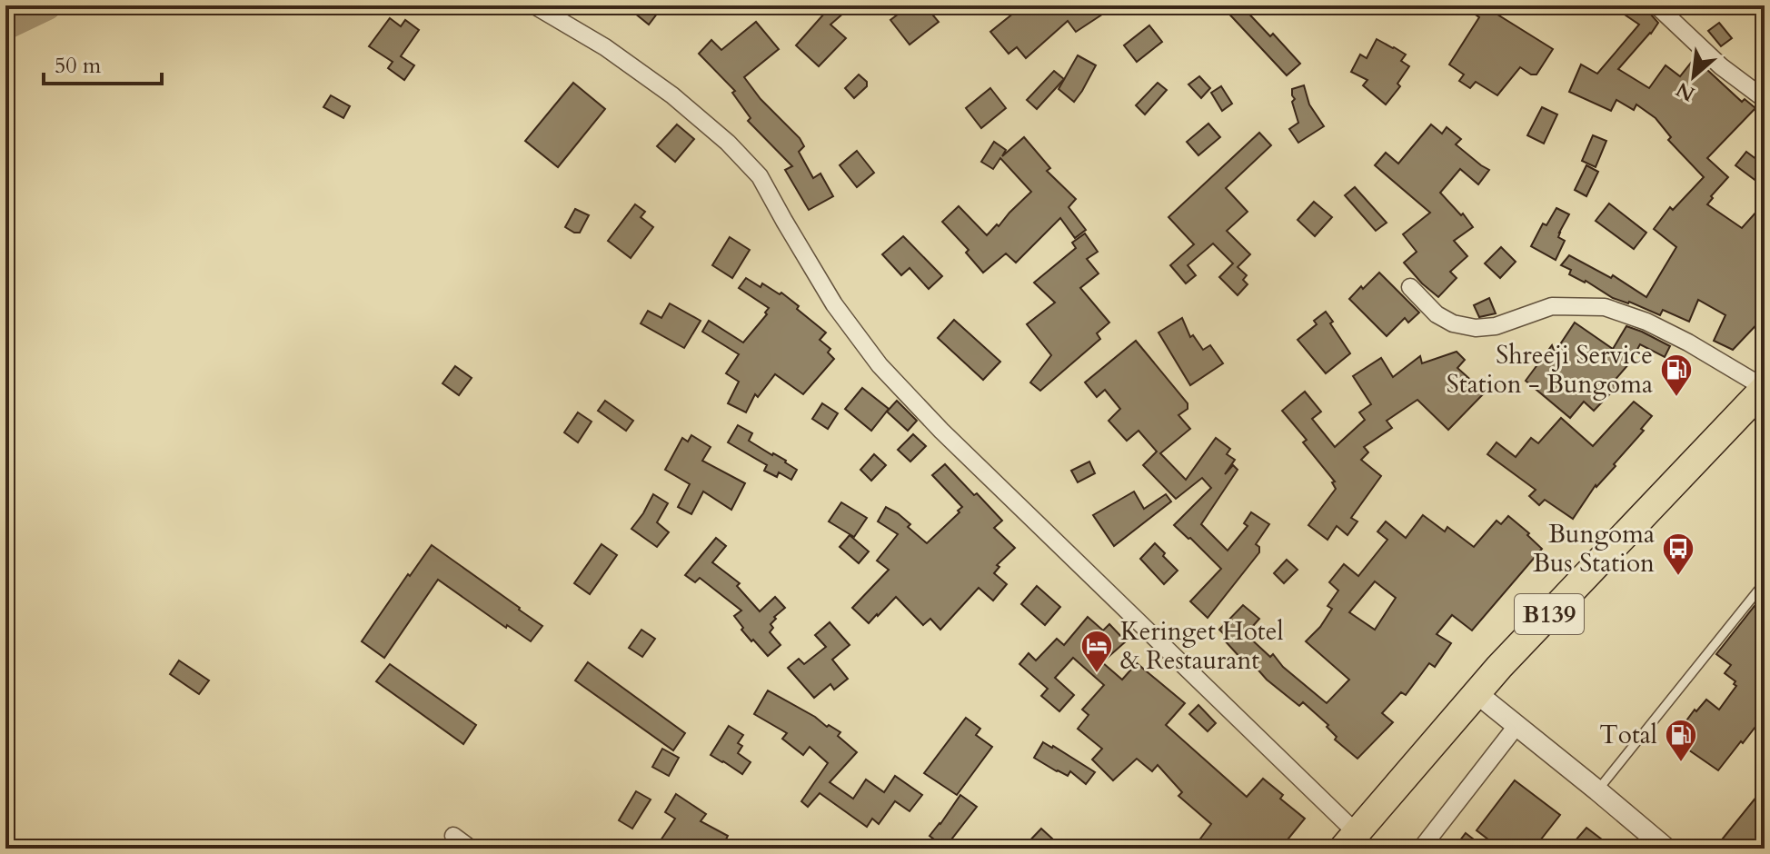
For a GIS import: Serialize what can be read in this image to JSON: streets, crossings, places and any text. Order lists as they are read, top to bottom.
{
  "streets": {
    "main road": ["B139"]
  },
  "places": {
    "fuel station": ["Shreeji Service Station - Bungoma", "Total"],
    "bus stop": ["Bungoma Bus Station"],
    "hotel": ["Keringet Hotel & Restaurant"]
  },
  "scale_bar": "50 m",
  "north": "bottom left"
}
